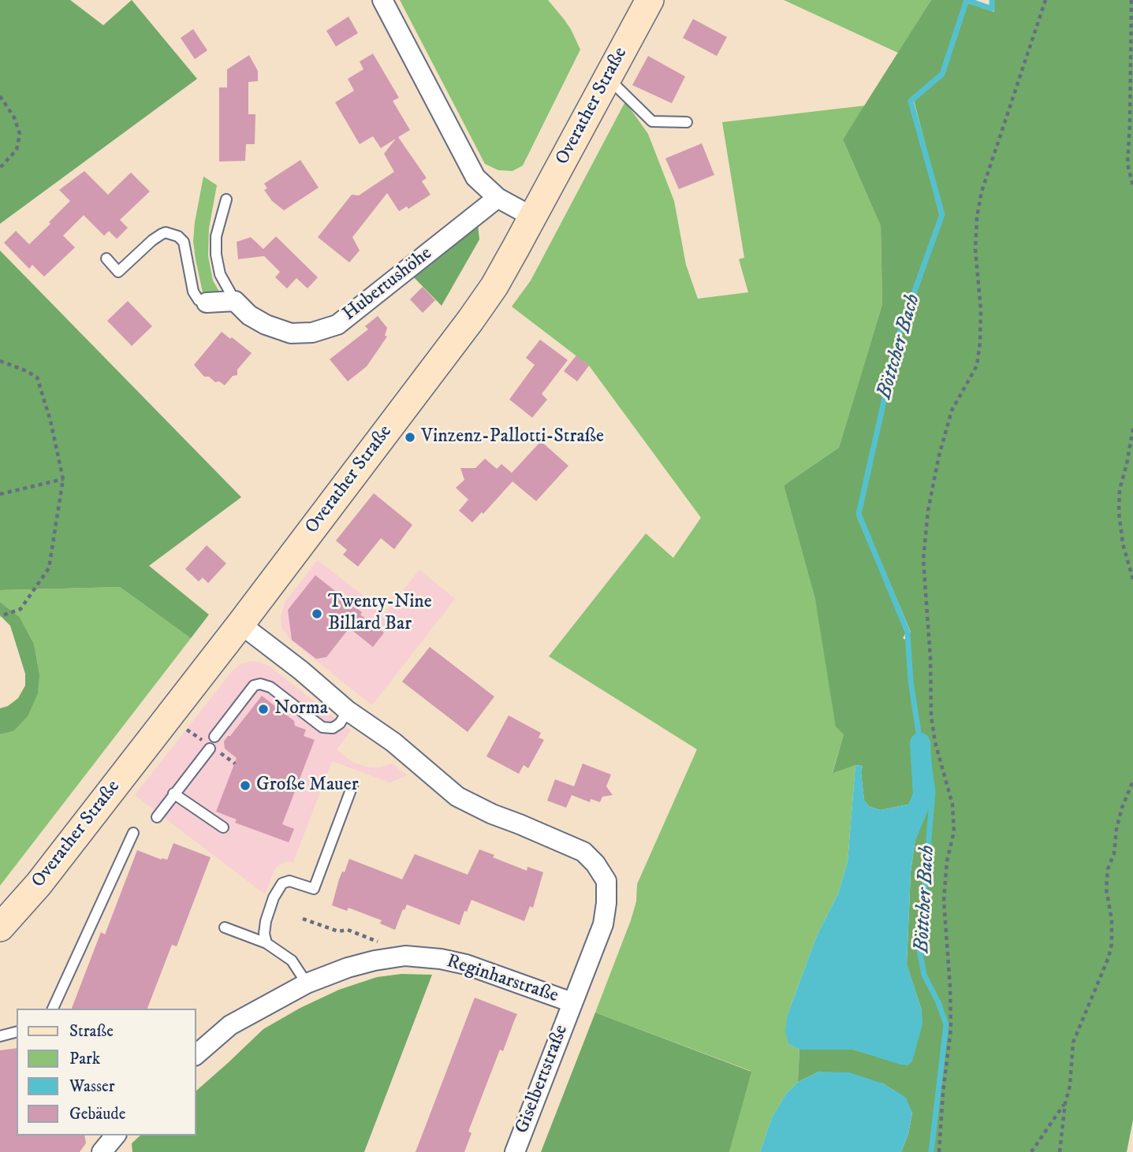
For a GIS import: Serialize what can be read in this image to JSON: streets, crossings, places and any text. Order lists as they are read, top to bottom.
{
  "streets": {
    "main road": ["Overather Straße"],
    "street": ["Hubertushöhe", "Reginharstraße", "Giselbertstraße"]
  },
  "crossings": [
    ["Reginharstraße", "Giselbertstraße"]
  ],
  "water": ["Böttcher Bach"],
  "places": [
    "Vinzenz-Pallotti-Straße",
    "Twenty-Nine Billard Bar",
    "Norma",
    "Große Mauer"
  ],
  "legend": [
    "Straße",
    "Park",
    "Wasser",
    "Gebäude"
  ]
}
